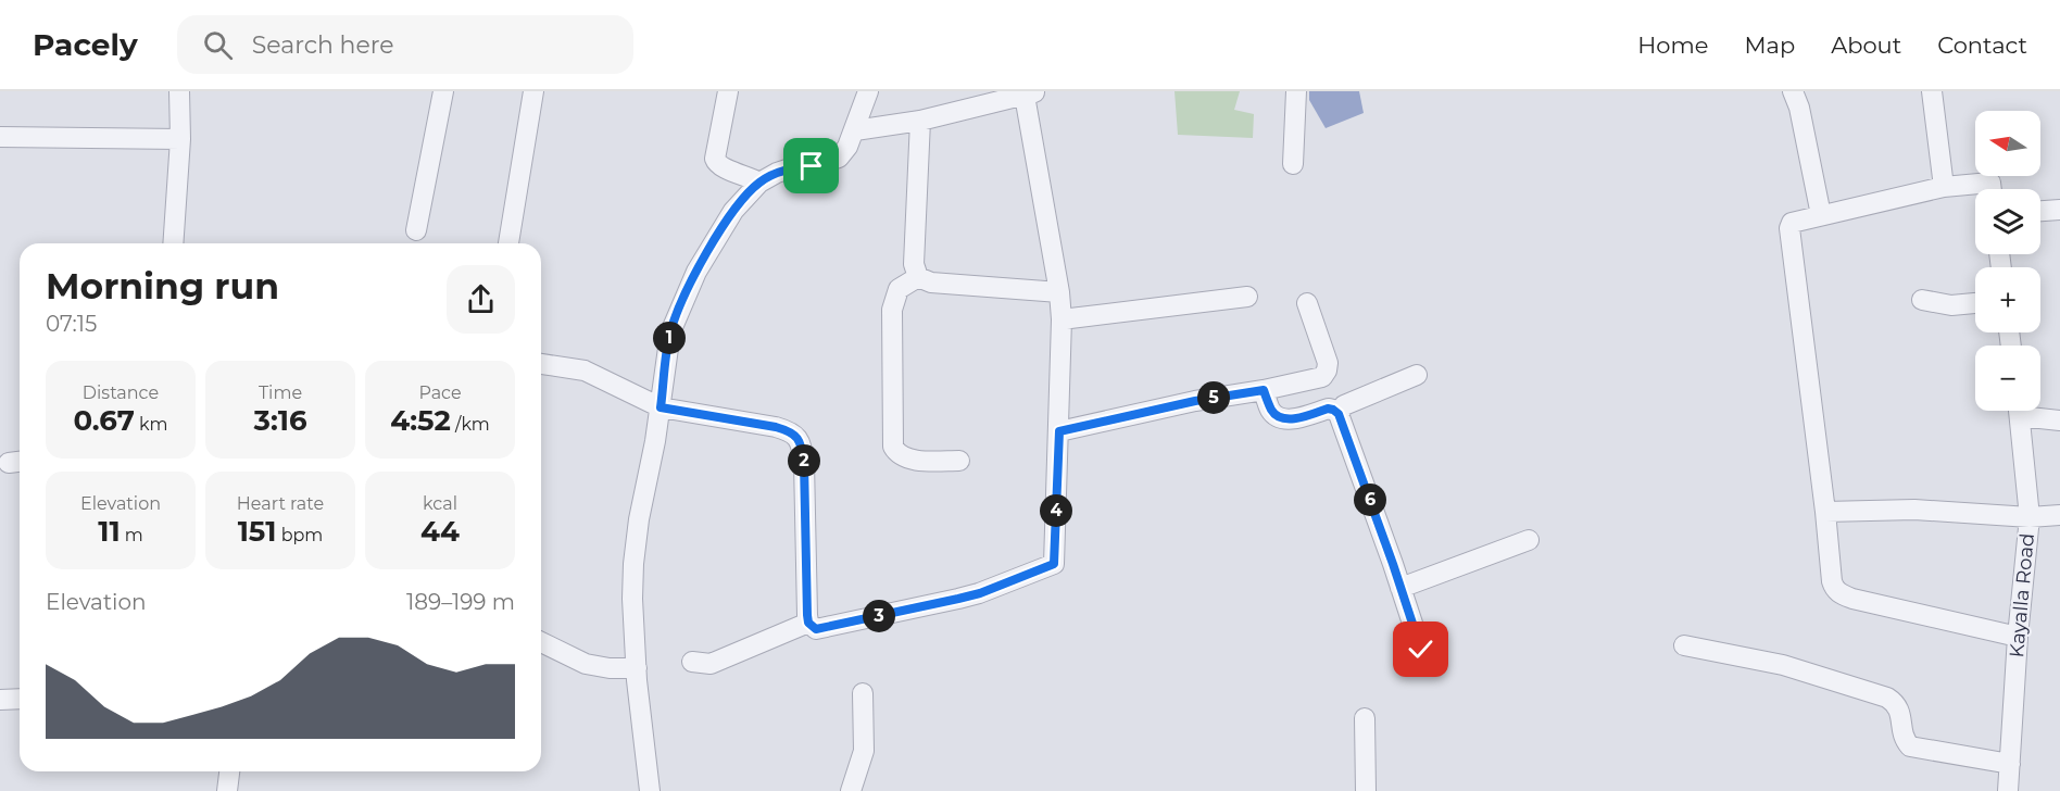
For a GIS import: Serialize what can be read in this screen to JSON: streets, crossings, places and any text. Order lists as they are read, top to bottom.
{
  "streets": {
    "street": ["Kayalla Road"]
  },
  "north": "left",
  "page": {
    "header": "Pacely",
    "search": "Search here",
    "nav": [
      "Home",
      "Map",
      "About",
      "Contact"
    ],
    "map_buttons": ["+", "−"],
    "heading": ["Morning run", "07:15"],
    "pins": [
      "1",
      "5",
      "2",
      "6",
      "4",
      "3"
    ],
    "stats": [
      ["Distance", "0.67 km"],
      ["Time", "3:16"],
      ["Pace", "4:52 /km"],
      ["Elevation", "11 m"],
      ["Heart rate", "151 bpm"],
      ["kcal", "44"]
    ],
    "chart": ["Elevation", "189–199 m"]
  }
}
